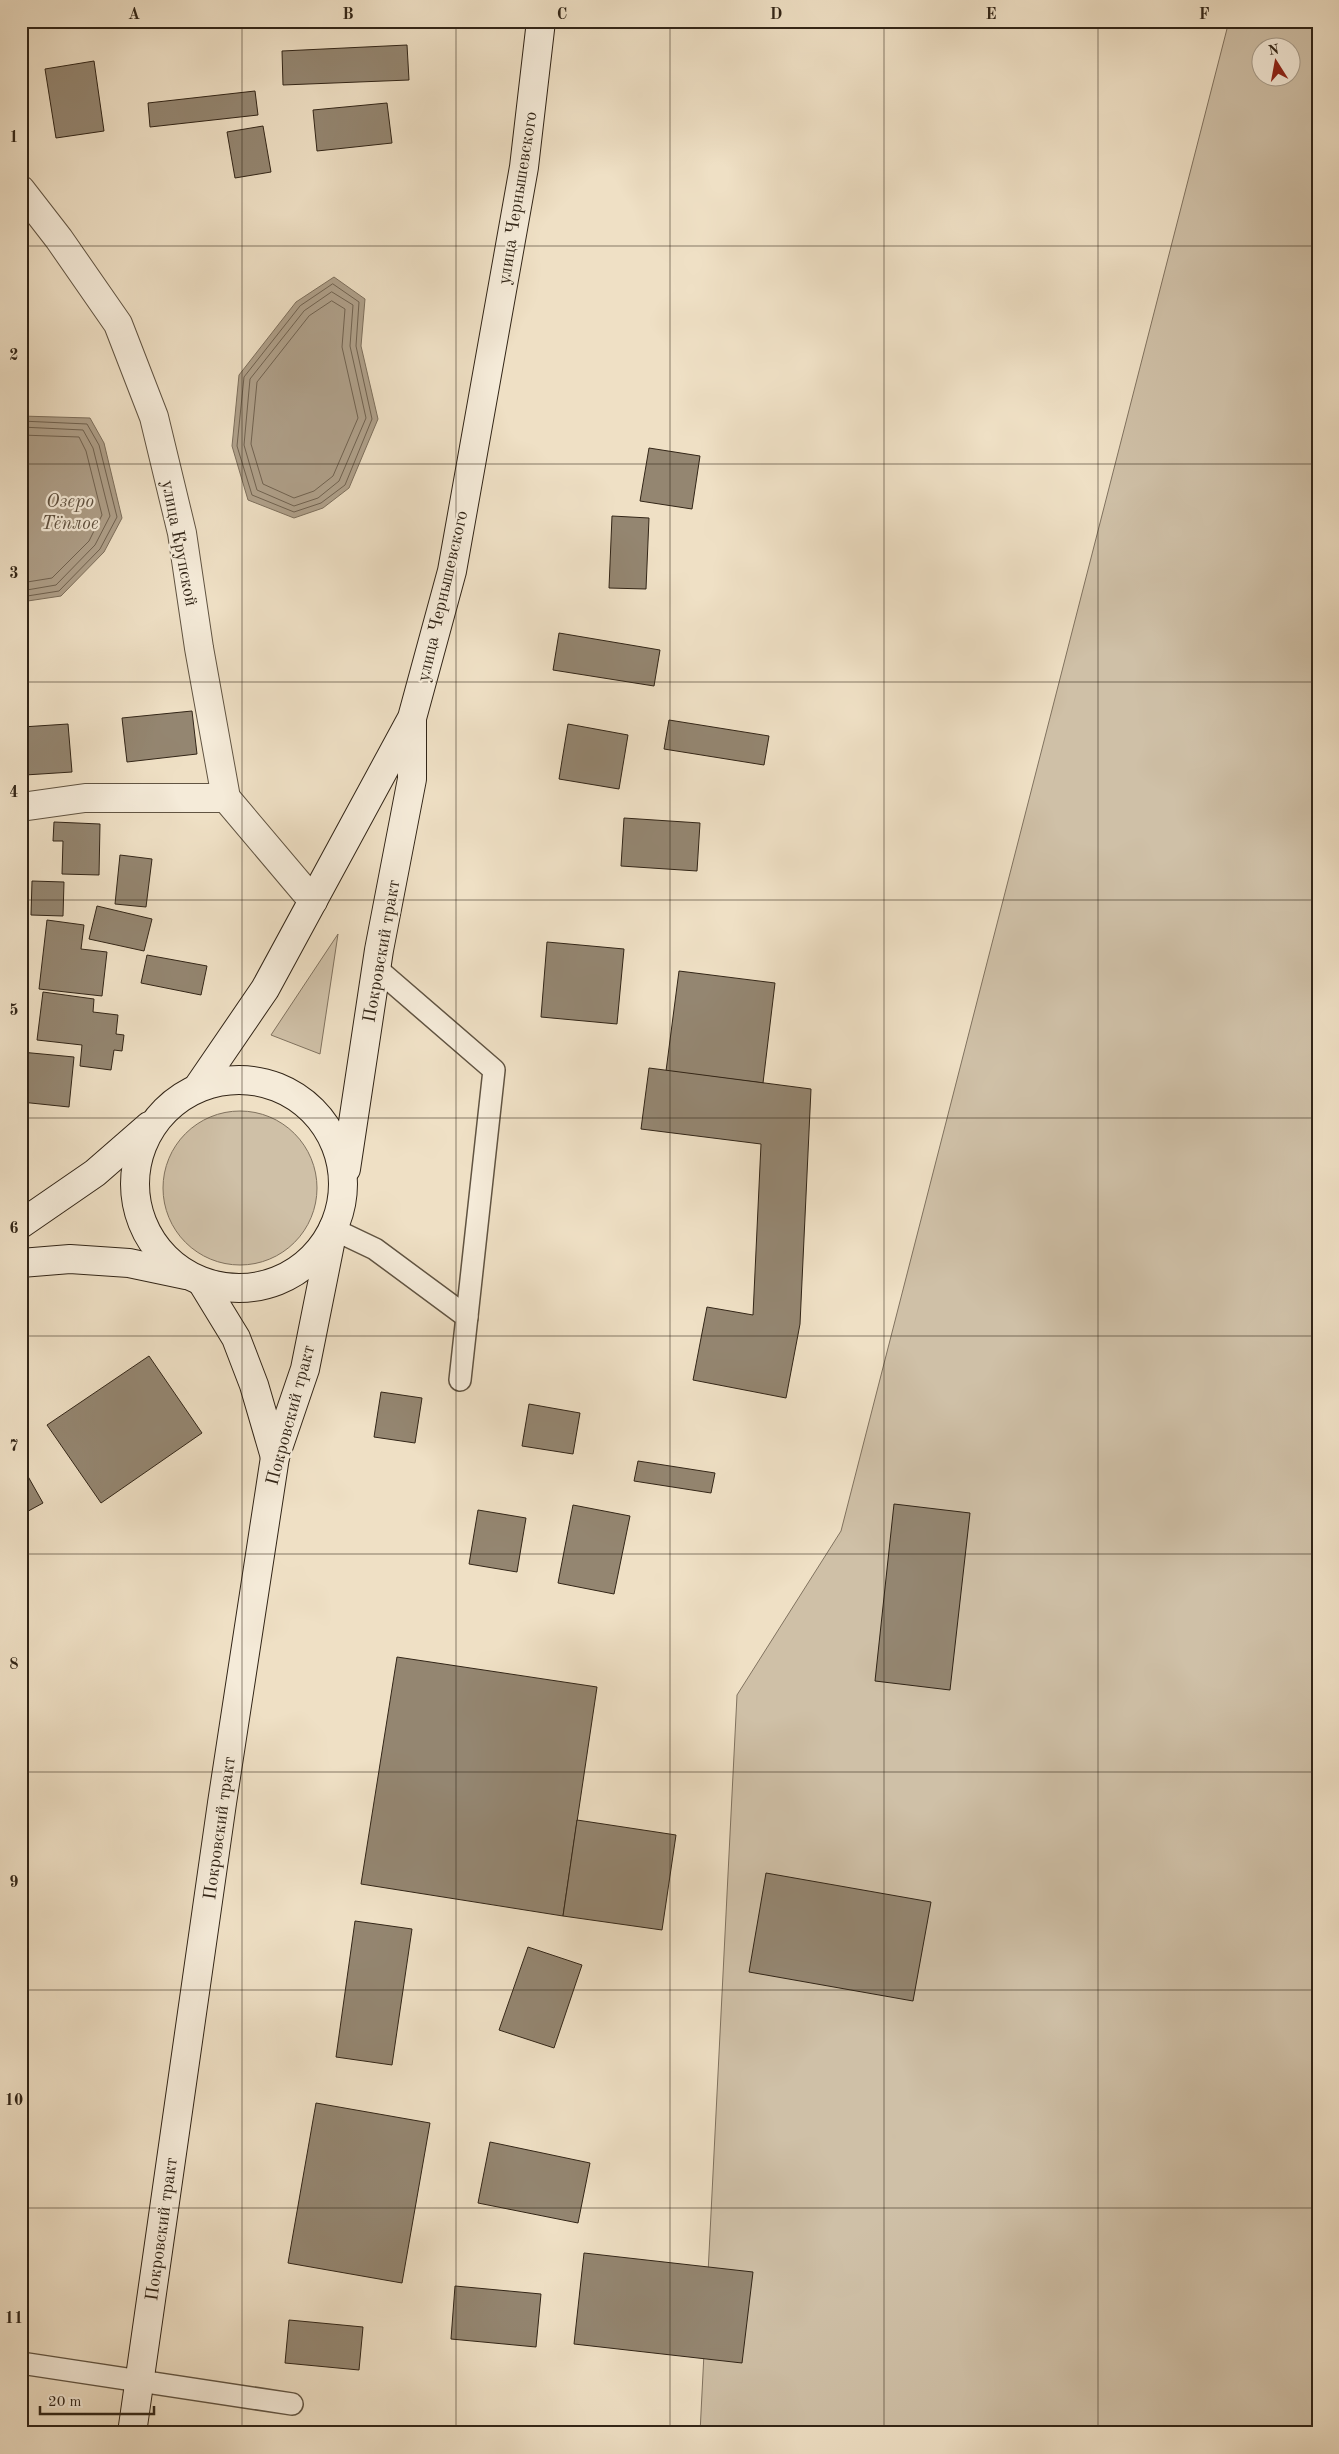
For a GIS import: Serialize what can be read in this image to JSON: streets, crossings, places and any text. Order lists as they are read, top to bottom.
{
  "streets": {
    "main road": ["улица Чернышевского", "улица Крупской", "Покровский тракт"]
  },
  "crossings": [
    ["улица Чернышевского", "улица Крупской"],
    ["улица Чернышевского", "Покровский тракт"]
  ],
  "water": ["Озеро Тёплое"],
  "scale_bar": "20 m",
  "north": "top",
  "grid": {
    "columns": [
      "A",
      "B",
      "C",
      "D",
      "E",
      "F"
    ],
    "rows": [
      "1",
      "2",
      "3",
      "4",
      "5",
      "6",
      "7",
      "8",
      "9",
      "10",
      "11"
    ]
  }
}
